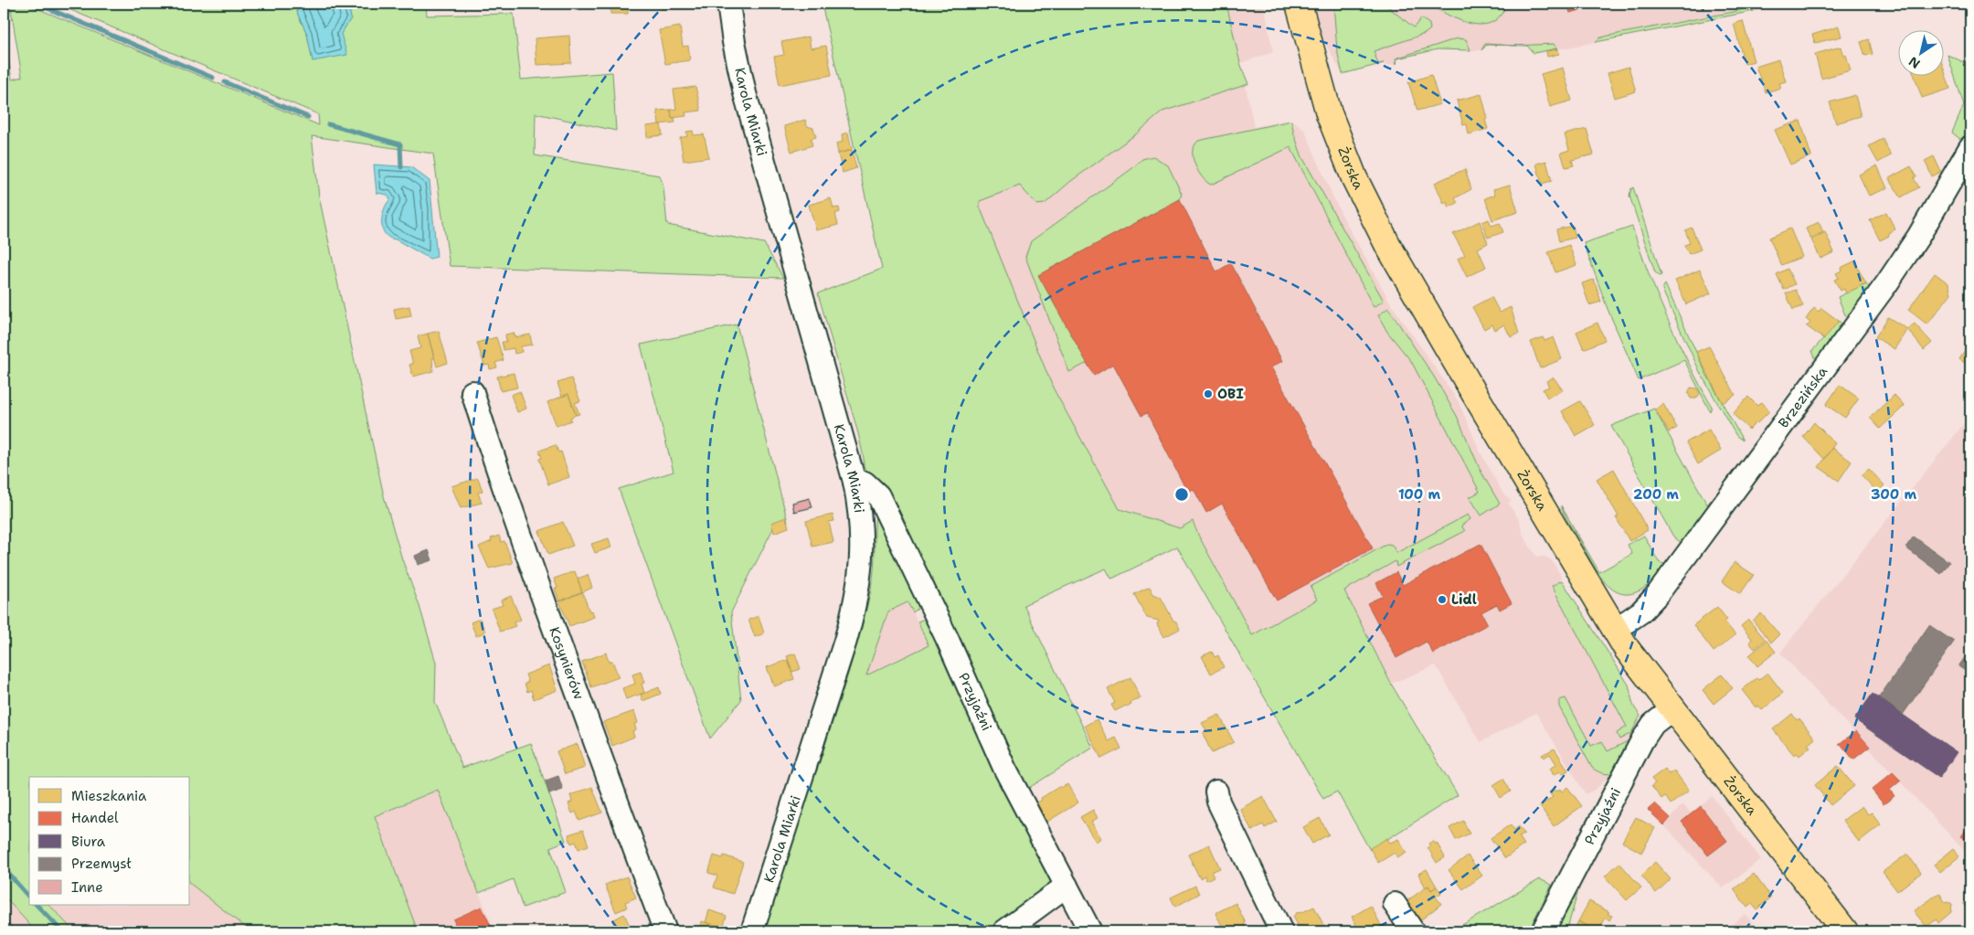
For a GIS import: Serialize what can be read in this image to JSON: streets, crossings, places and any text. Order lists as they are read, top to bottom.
{
  "streets": {
    "main road": ["Żorska"],
    "street": [
      "Karola Miarki",
      "Brzezińska",
      "Kosynierów",
      "Przyjaźni"
    ]
  },
  "crossings": [
    ["Karola Miarki", "Przyjaźni"],
    ["Żorska", "Brzezińska"],
    ["Żorska", "Przyjaźni"]
  ],
  "places": ["OBI", "Lidl"],
  "legend": [
    "Mieszkania",
    "Handel",
    "Biura",
    "Przemysł",
    "Inne"
  ],
  "north": "bottom left",
  "rings": ["100 m", "200 m", "300 m"]
}
